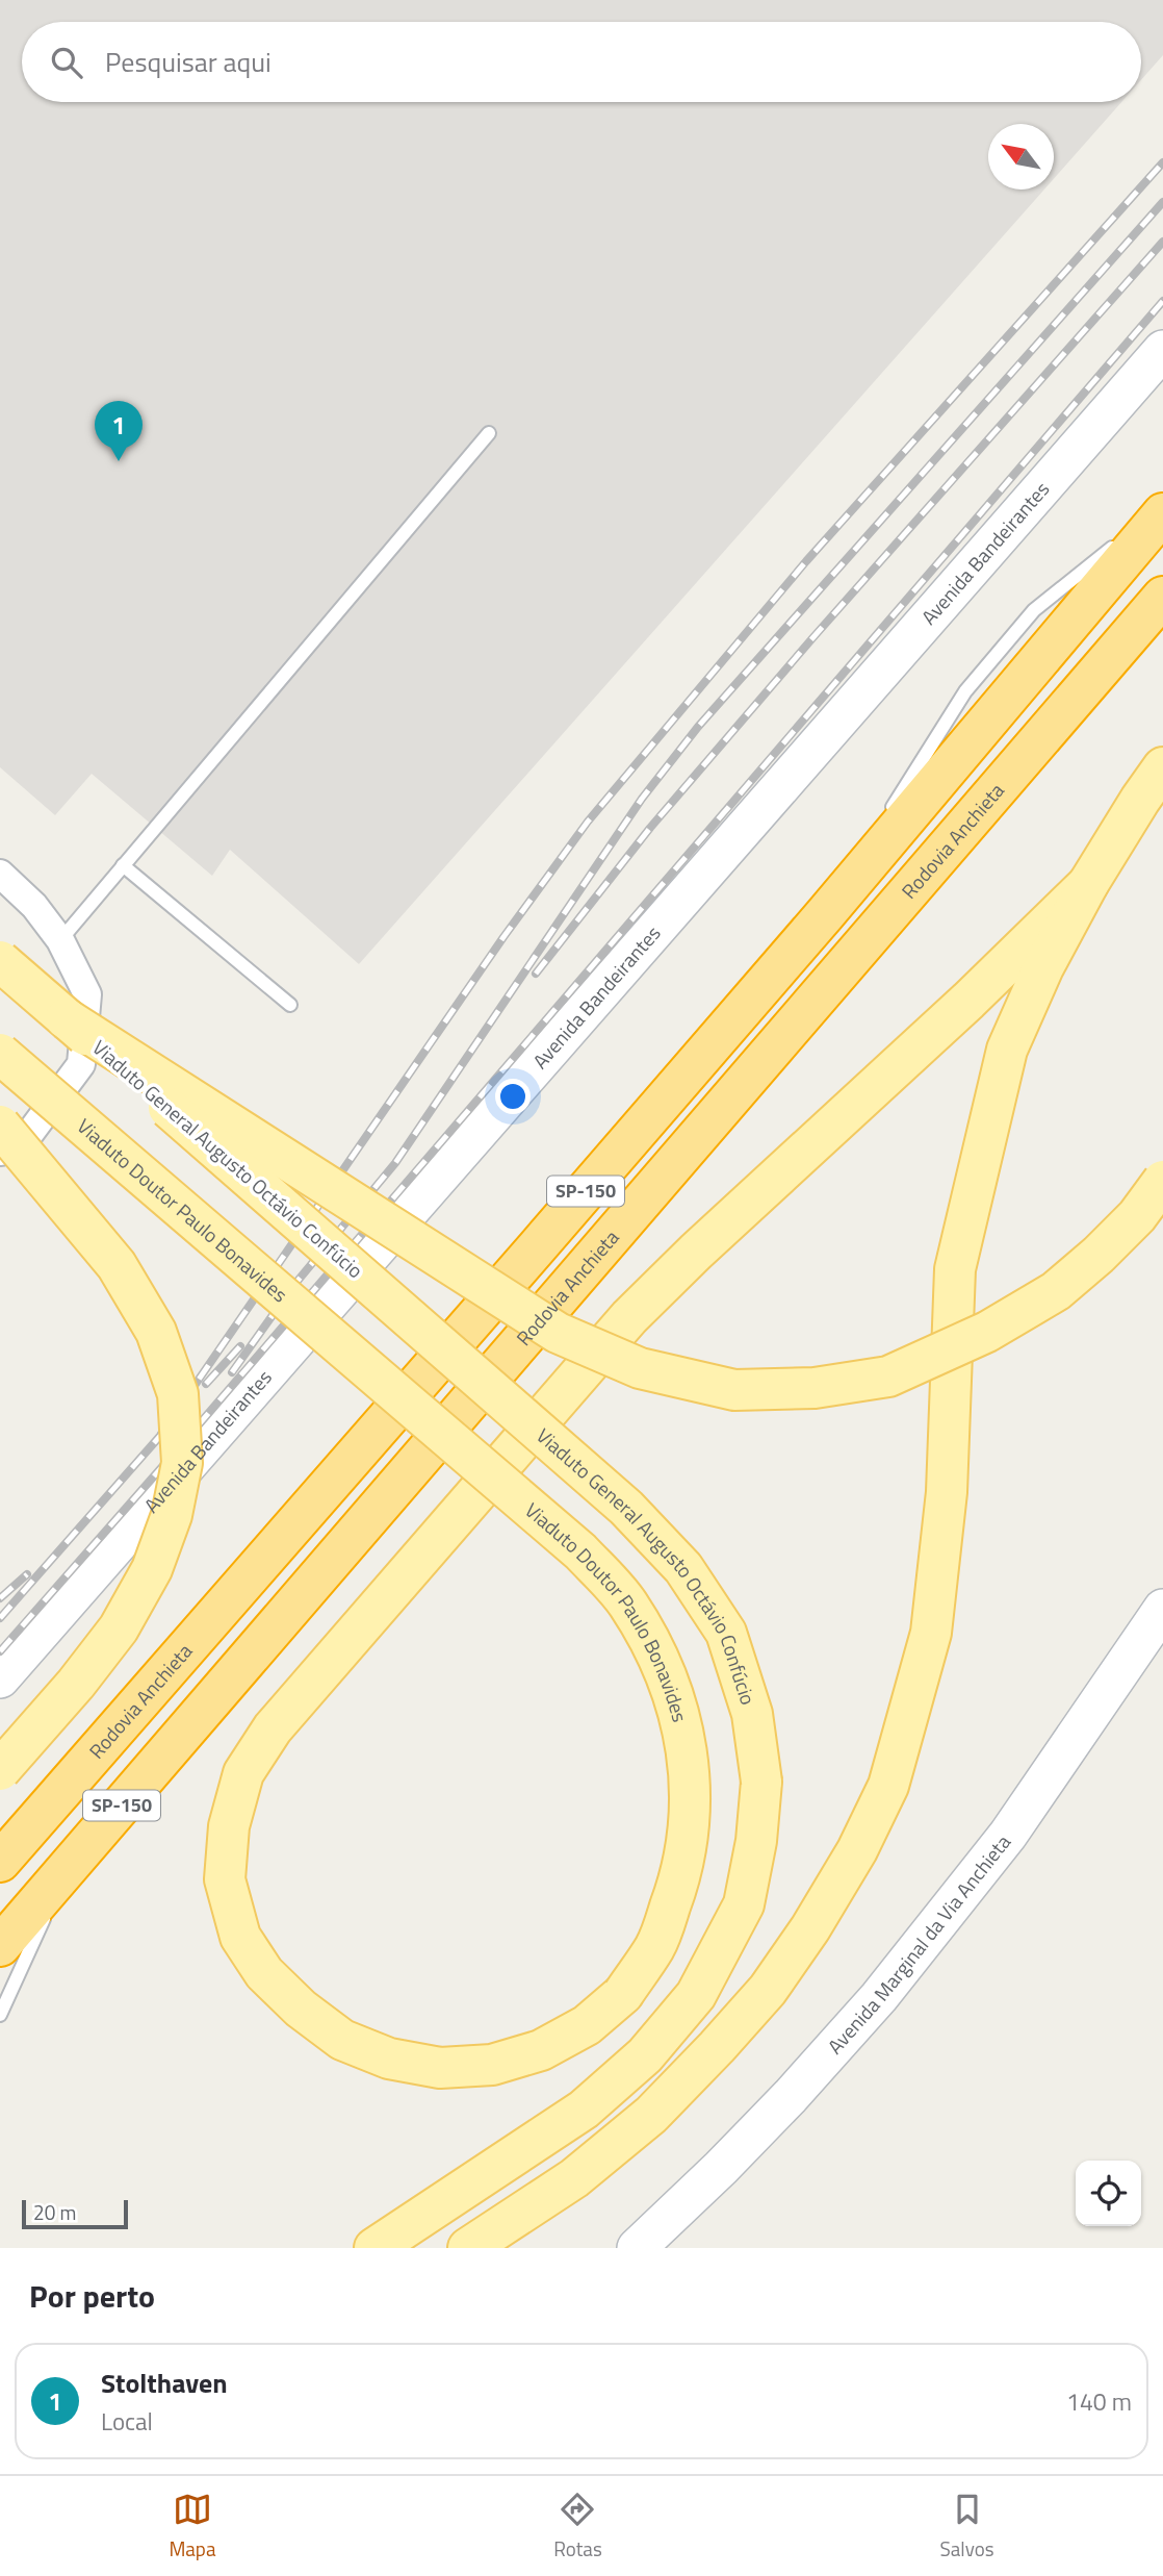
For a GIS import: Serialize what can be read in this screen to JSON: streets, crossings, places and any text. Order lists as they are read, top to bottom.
{
  "streets": {
    "highway": ["Rodovia Anchieta", "SP-150"],
    "main road": [
      "Avenida Bandeirantes",
      "Viaduto General Augusto Octávio Confúcio",
      "Viaduto Doutor Paulo Bonavides",
      "Avenida Marginal da Via Anchieta"
    ]
  },
  "scale_bar": "20 m",
  "north": "top left",
  "page": {
    "search": "Pesquisar aqui",
    "pins": "1",
    "scale": "20 m",
    "heading": "Por perto",
    "list": [
      {
        "mark": "1",
        "name": "Stolthaven",
        "note": "Local",
        "value": "140 m"
      }
    ],
    "nav": ["Mapa", "Rotas", "Salvos"]
  }
}
